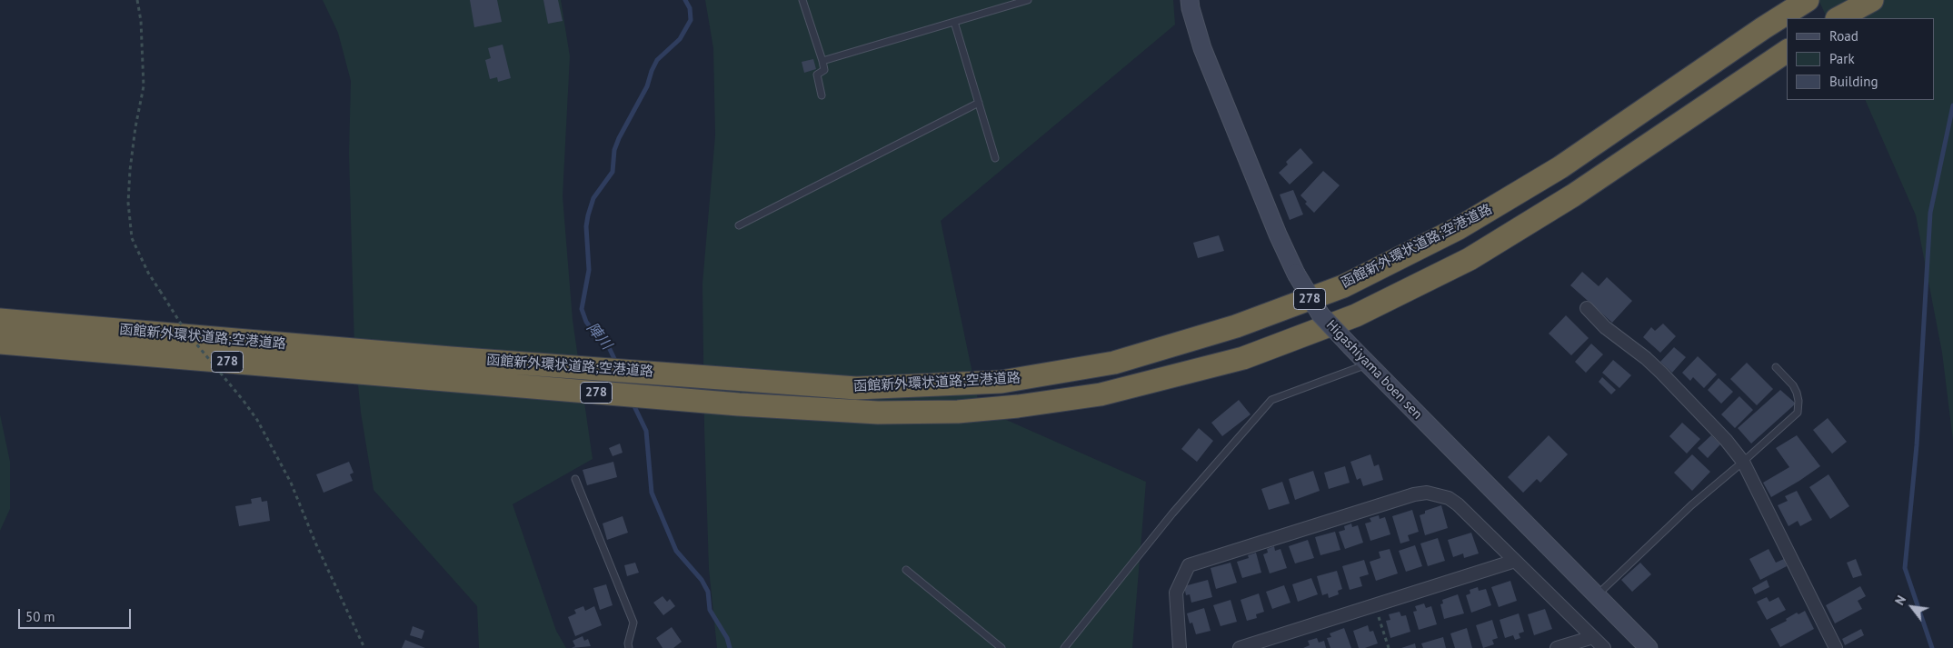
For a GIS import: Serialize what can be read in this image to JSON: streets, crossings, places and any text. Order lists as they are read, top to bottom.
{
  "streets": {
    "highway": ["函館新外環状道路;空港道路", "278"],
    "street": ["Higashiyama boen sen"]
  },
  "water": ["陣川"],
  "legend": ["Road", "Park", "Building"],
  "scale_bar": "50 m",
  "north": "top left"
}
